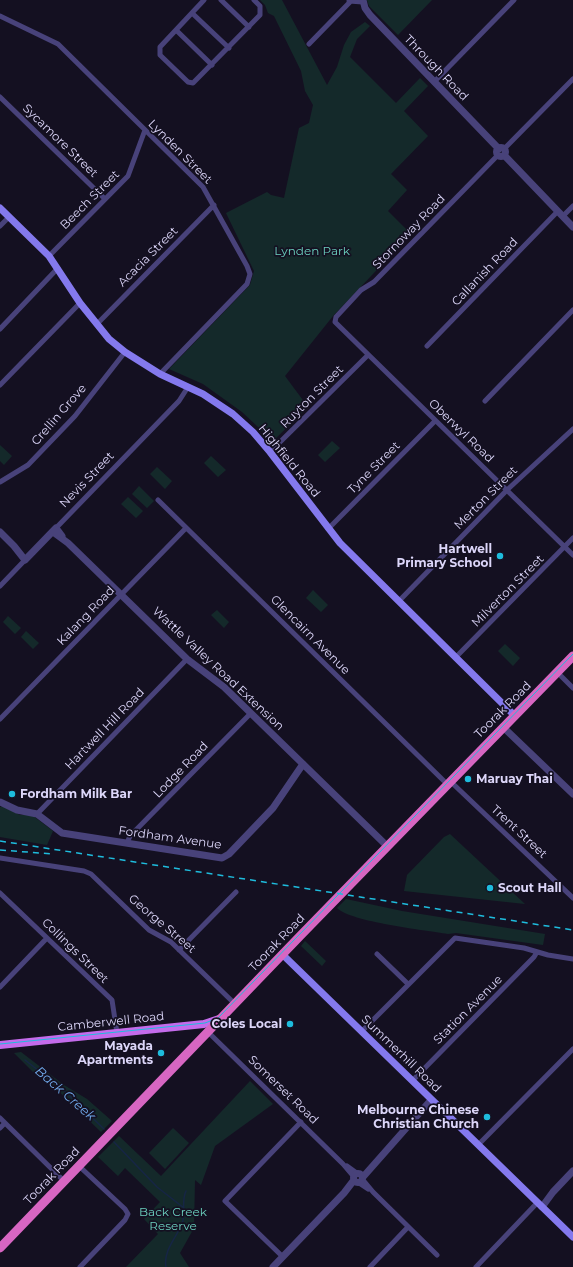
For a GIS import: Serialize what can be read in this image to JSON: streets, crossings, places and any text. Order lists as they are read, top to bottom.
{
  "streets": {
    "highway": ["Toorak Road"],
    "main road": ["Highfield Road", "Camberwell Road", "Summerhill Road"],
    "street": [
      "Through Road",
      "Sycamore Street",
      "Lynden Street",
      "Beech Street",
      "Stornoway Road",
      "Acacia Street",
      "Callanish Road",
      "Ruyton Street",
      "Crellin Grove",
      "Oberwyl Road",
      "Tyne Street",
      "Nevis Street",
      "Merton Street",
      "Milverton Street",
      "Kalang Road",
      "Glencairn Avenue",
      "Wattle Valley Road Extension",
      "Hartwell Hill Road",
      "Lodge Road",
      "Trent Street",
      "Fordham Avenue",
      "George Street",
      "Collings Street",
      "Station Avenue",
      "Somerset Road"
    ]
  },
  "crossings": [
    ["Through Road", "Stornoway Road"],
    ["Through Road", "Callanish Road"],
    ["Sycamore Street", "Beech Street"],
    ["Lynden Street", "Beech Street"],
    ["Lynden Street", "Acacia Street"],
    ["Lynden Street", "Highfield Road"],
    ["Beech Street", "Highfield Road"],
    ["Stornoway Road", "Oberwyl Road"],
    ["Acacia Street", "Highfield Road"],
    ["Ruyton Street", "Oberwyl Road"],
    ["Ruyton Street", "Highfield Road"],
    ["Crellin Grove", "Highfield Road"],
    ["Oberwyl Road", "Tyne Street"],
    ["Oberwyl Road", "Merton Street"],
    ["Oberwyl Road", "Milverton Street"],
    ["Highfield Road", "Tyne Street"],
    ["Highfield Road", "Nevis Street"],
    ["Highfield Road", "Merton Street"],
    ["Highfield Road", "Milverton Street"],
    ["Highfield Road", "Toorak Road"],
    ["Nevis Street", "Wattle Valley Road Extension"],
    ["Kalang Road", "Glencairn Avenue"],
    ["Kalang Road", "Wattle Valley Road Extension"],
    ["Glencairn Avenue", "Toorak Road"],
    ["Glencairn Avenue", "Trent Street"],
    ["Wattle Valley Road Extension", "Toorak Road"],
    ["Wattle Valley Road Extension", "Hartwell Hill Road"],
    ["Wattle Valley Road Extension", "Lodge Road"],
    ["Wattle Valley Road Extension", "Fordham Avenue"],
    ["Toorak Road", "Trent Street"],
    ["Toorak Road", "George Street"],
    ["Toorak Road", "Camberwell Road"],
    ["Toorak Road", "Summerhill Road"],
    ["Toorak Road", "Somerset Road"],
    ["Hartwell Hill Road", "Fordham Avenue"],
    ["Lodge Road", "Fordham Avenue"],
    ["Collings Street", "Camberwell Road"],
    ["Station Avenue", "Summerhill Road"]
  ],
  "water": ["Back Creek"],
  "parks": ["Lynden Park", "Back Creek Reserve"],
  "places": [
    "Hartwell Primary School",
    "Maruay Thai",
    "Fordham Milk Bar",
    "Scout Hall",
    "Coles Local",
    "Mayada Apartments",
    "Melbourne Chinese Christian Church"
  ]
}
